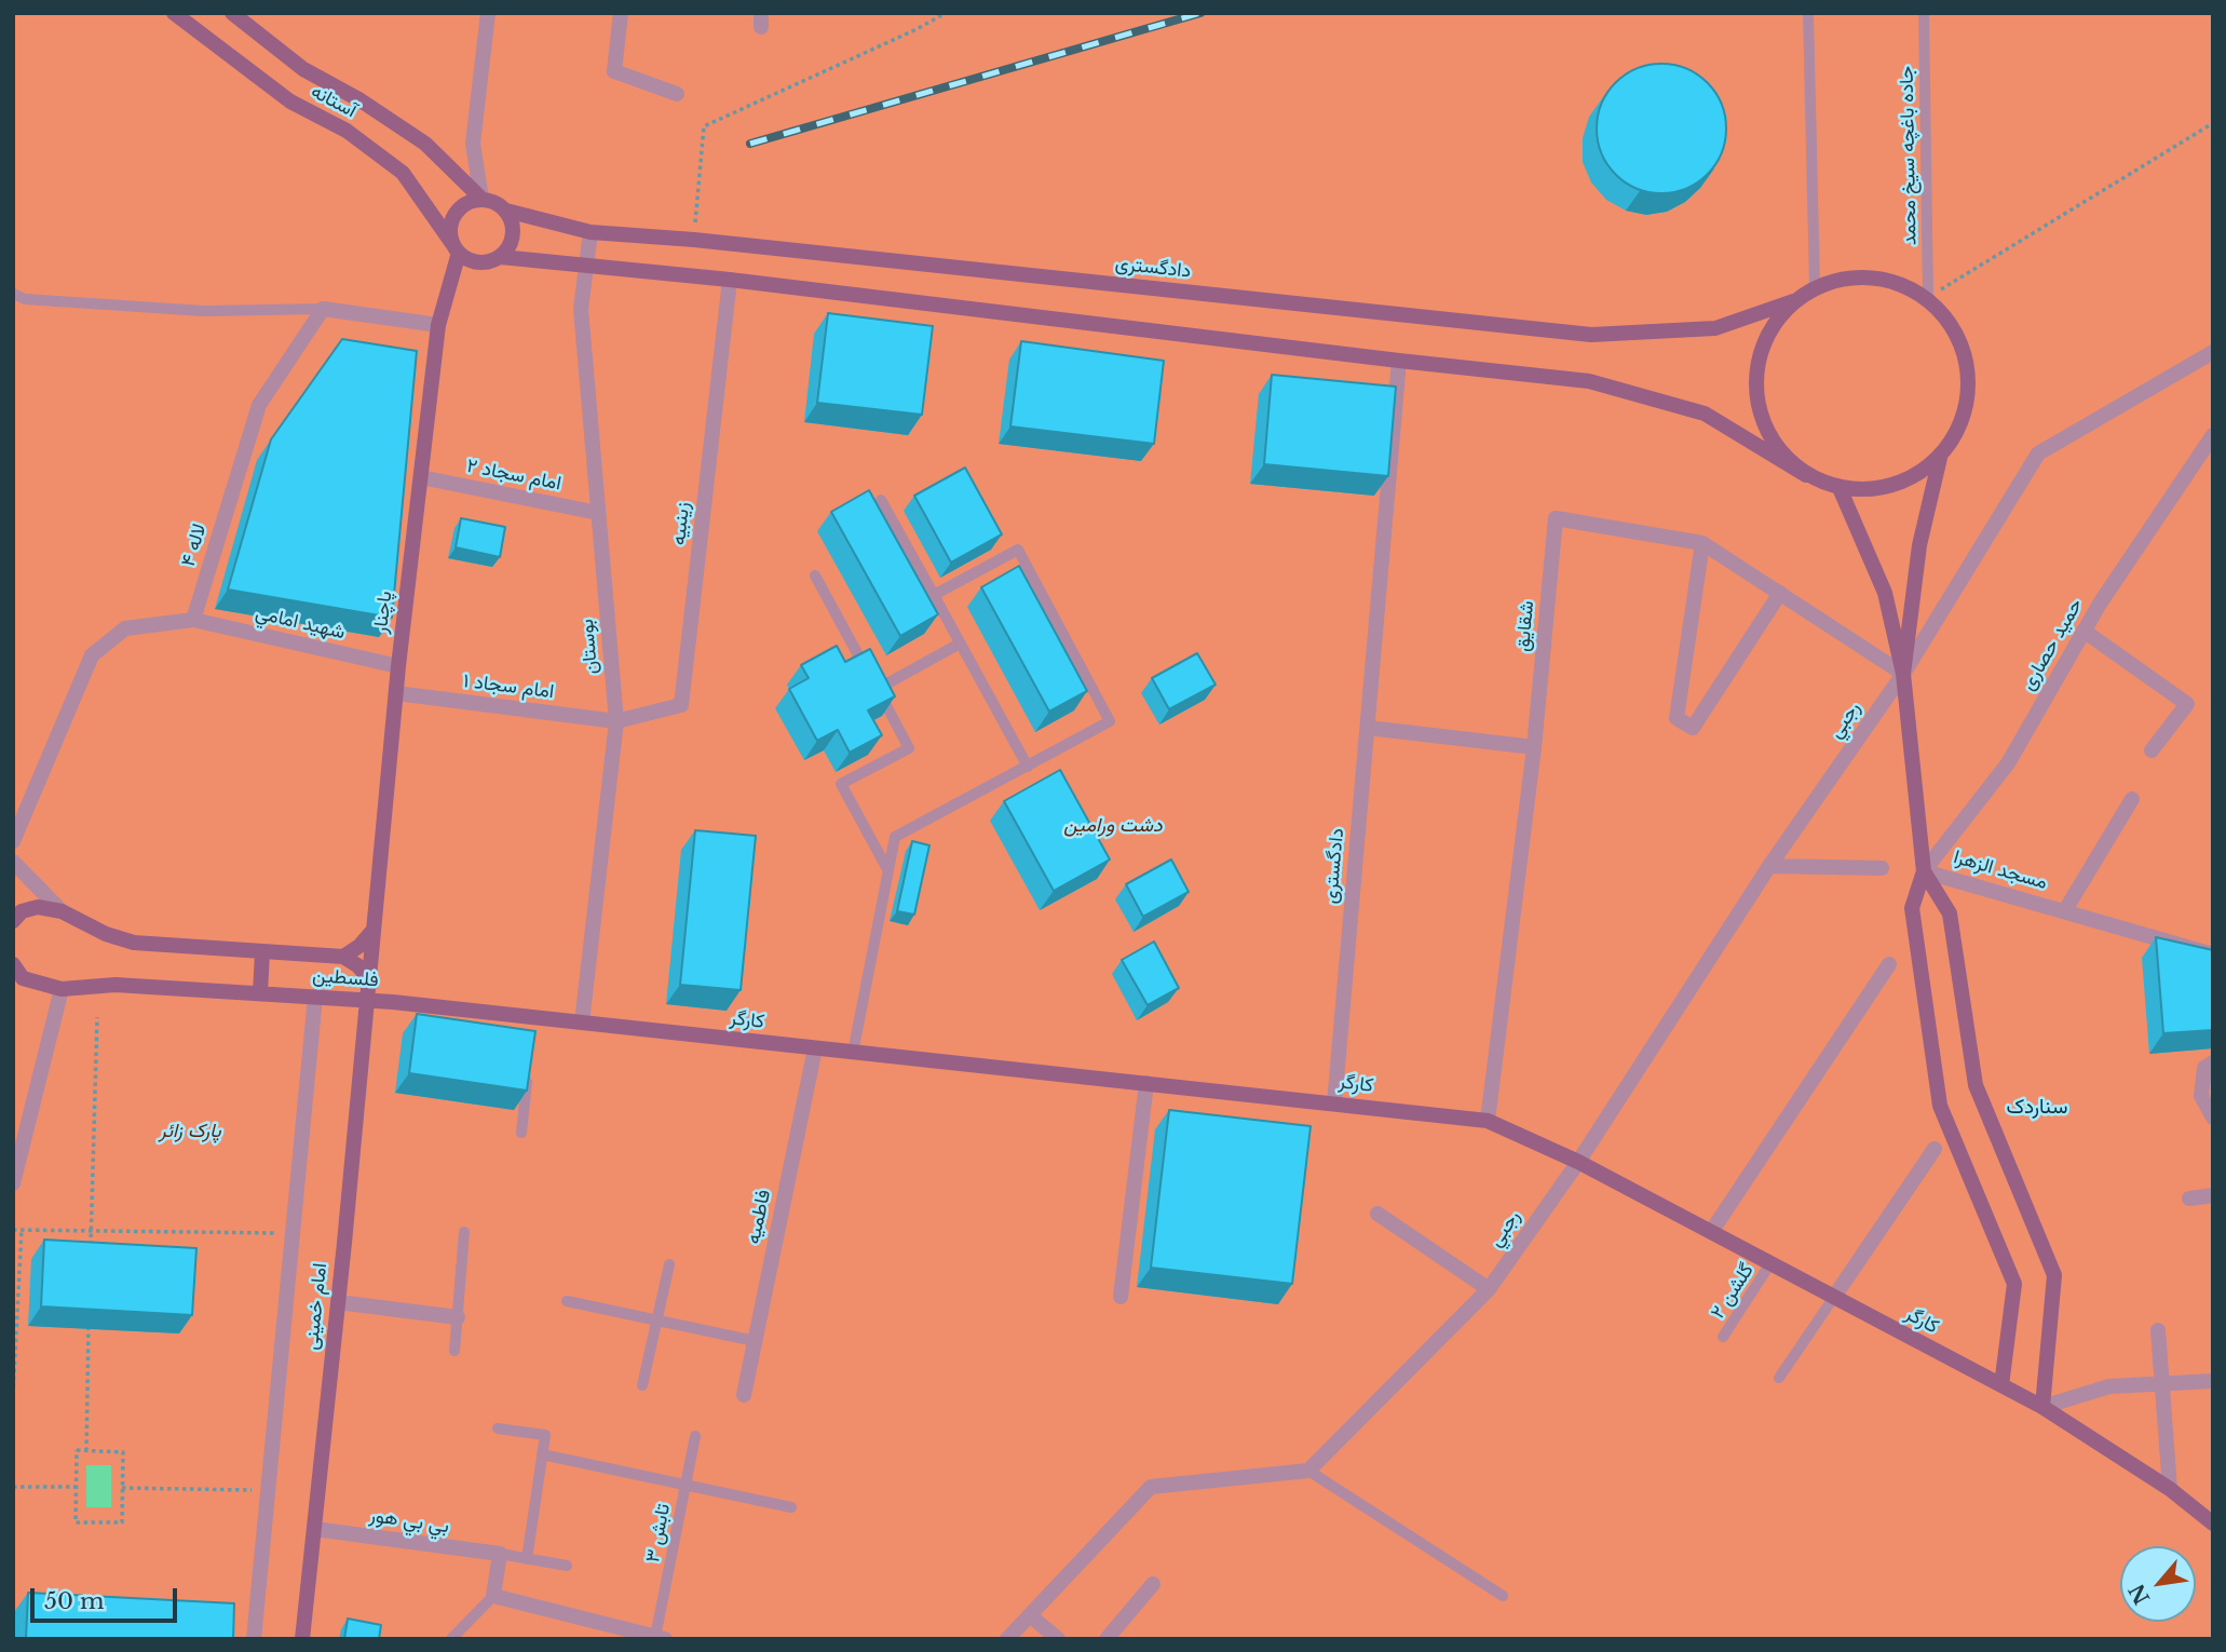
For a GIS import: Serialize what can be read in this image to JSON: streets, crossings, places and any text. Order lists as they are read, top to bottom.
{
  "streets": {
    "main road": [
      "آستانه",
      "دادگستری",
      "پاچنار",
      "فلسطین",
      "کارگر",
      "امام خمینی"
    ],
    "street": [
      "امام سجاد ۲",
      "زينبيه",
      "لاله ۴",
      "شهيد امامي",
      "شقايق",
      "حمید حصاری",
      "بوستان",
      "امام سجاد ۱",
      "رجبي",
      "مسجد الزهرا",
      "فاطميه",
      "بي بي هور"
    ],
    "lane": ["جاده باغچه سیخ محمد", "گلشن ۲", "تابش ۳"]
  },
  "crossings": [
    ["آستانه", "دادگستری"],
    ["آستانه", "پاچنار"],
    ["جاده باغچه سیخ محمد", "دادگستری"],
    ["دادگستری", "پاچنار"],
    ["دادگستری", "بوستان"],
    ["دادگستری", "کارگر"],
    ["امام سجاد ۲", "پاچنار"],
    ["امام سجاد ۲", "بوستان"],
    ["زينبيه", "بوستان"],
    ["زينبيه", "امام سجاد ۱"],
    ["لاله ۴", "شهيد امامي"],
    ["پاچنار", "شهيد امامي"],
    ["پاچنار", "امام سجاد ۱"],
    ["پاچنار", "فلسطین"],
    ["پاچنار", "امام خمینی"],
    ["شقايق", "رجبي"],
    ["شقايق", "کارگر"],
    ["حمید حصاری", "مسجد الزهرا"],
    ["بوستان", "امام سجاد ۱"],
    ["بوستان", "کارگر"],
    ["رجبي", "کارگر"],
    ["فلسطین", "کارگر"],
    ["فلسطین", "امام خمینی"],
    ["کارگر", "فاطميه"],
    ["کارگر", "گلشن ۲"],
    ["امام خمینی", "بي بي هور"]
  ],
  "districts": ["سناردک"],
  "parks": ["دشت ورامین", "پارک زائر"],
  "scale_bar": "50 m",
  "north": "bottom left"
}
